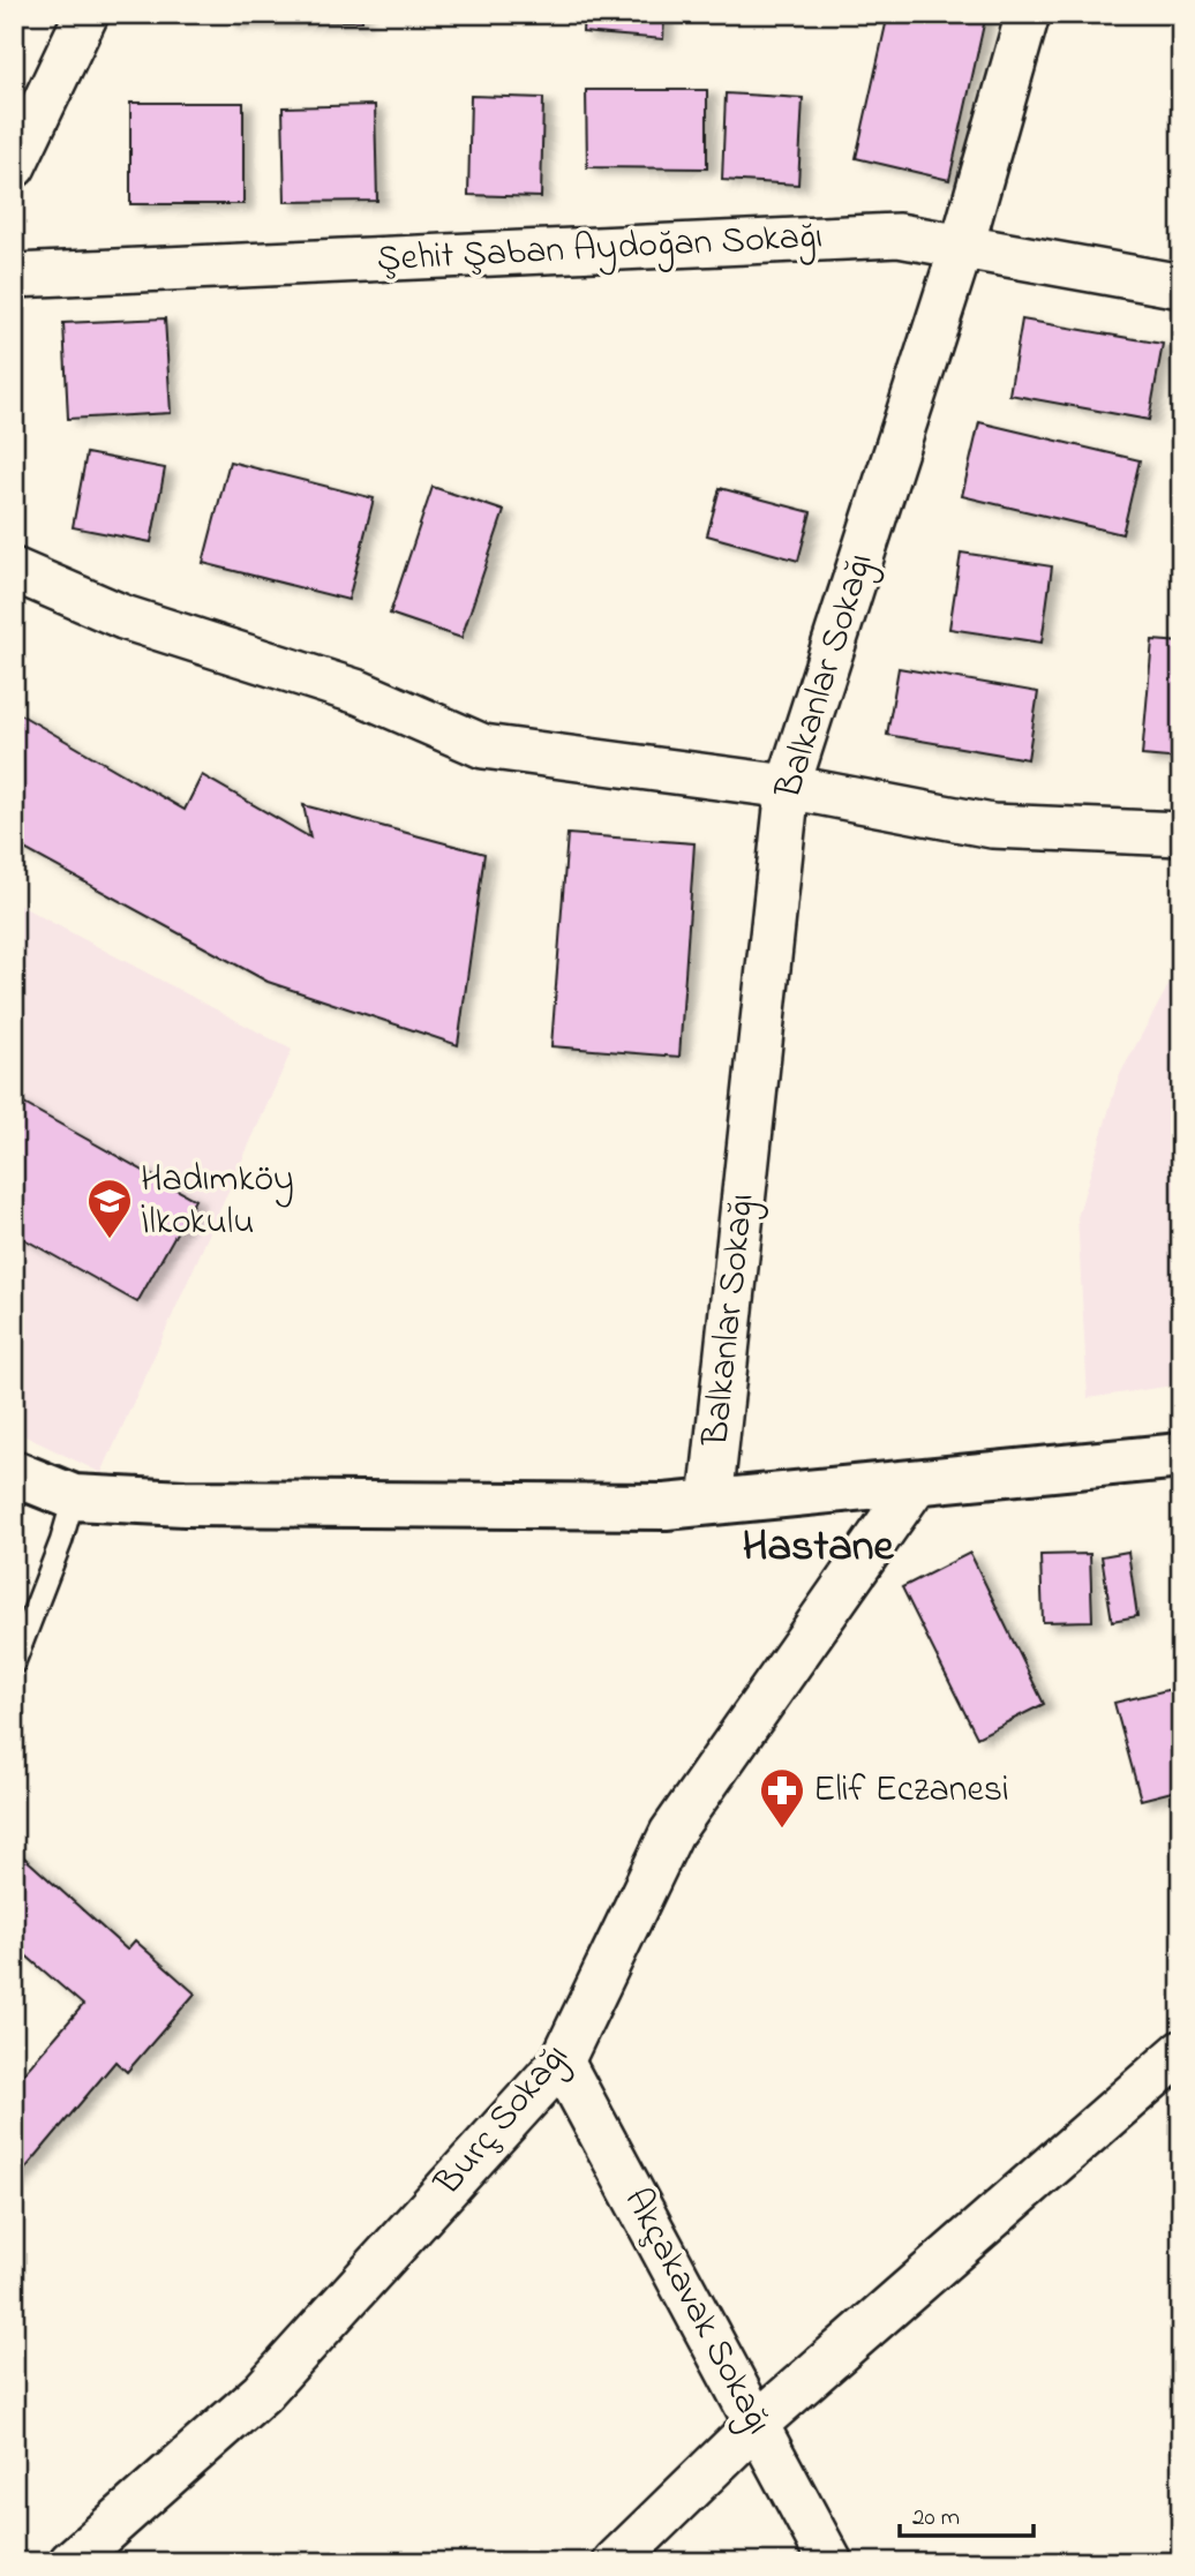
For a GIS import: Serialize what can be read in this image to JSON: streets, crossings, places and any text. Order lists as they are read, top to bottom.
{
  "streets": {
    "street": [
      "Şehit Şaban Aydoğan Sokağı",
      "Balkanlar Sokağı",
      "Burç Sokağı",
      "Akçakavak Sokağı"
    ]
  },
  "crossings": [
    ["Şehit Şaban Aydoğan Sokağı", "Balkanlar Sokağı"],
    ["Burç Sokağı", "Akçakavak Sokağı"]
  ],
  "districts": ["Hastane"],
  "places": {
    "school or university": ["Hadımköy İlkokulu"],
    "pharmacy": ["Elif Eczanesi"]
  },
  "scale_bar": "20 m"
}
